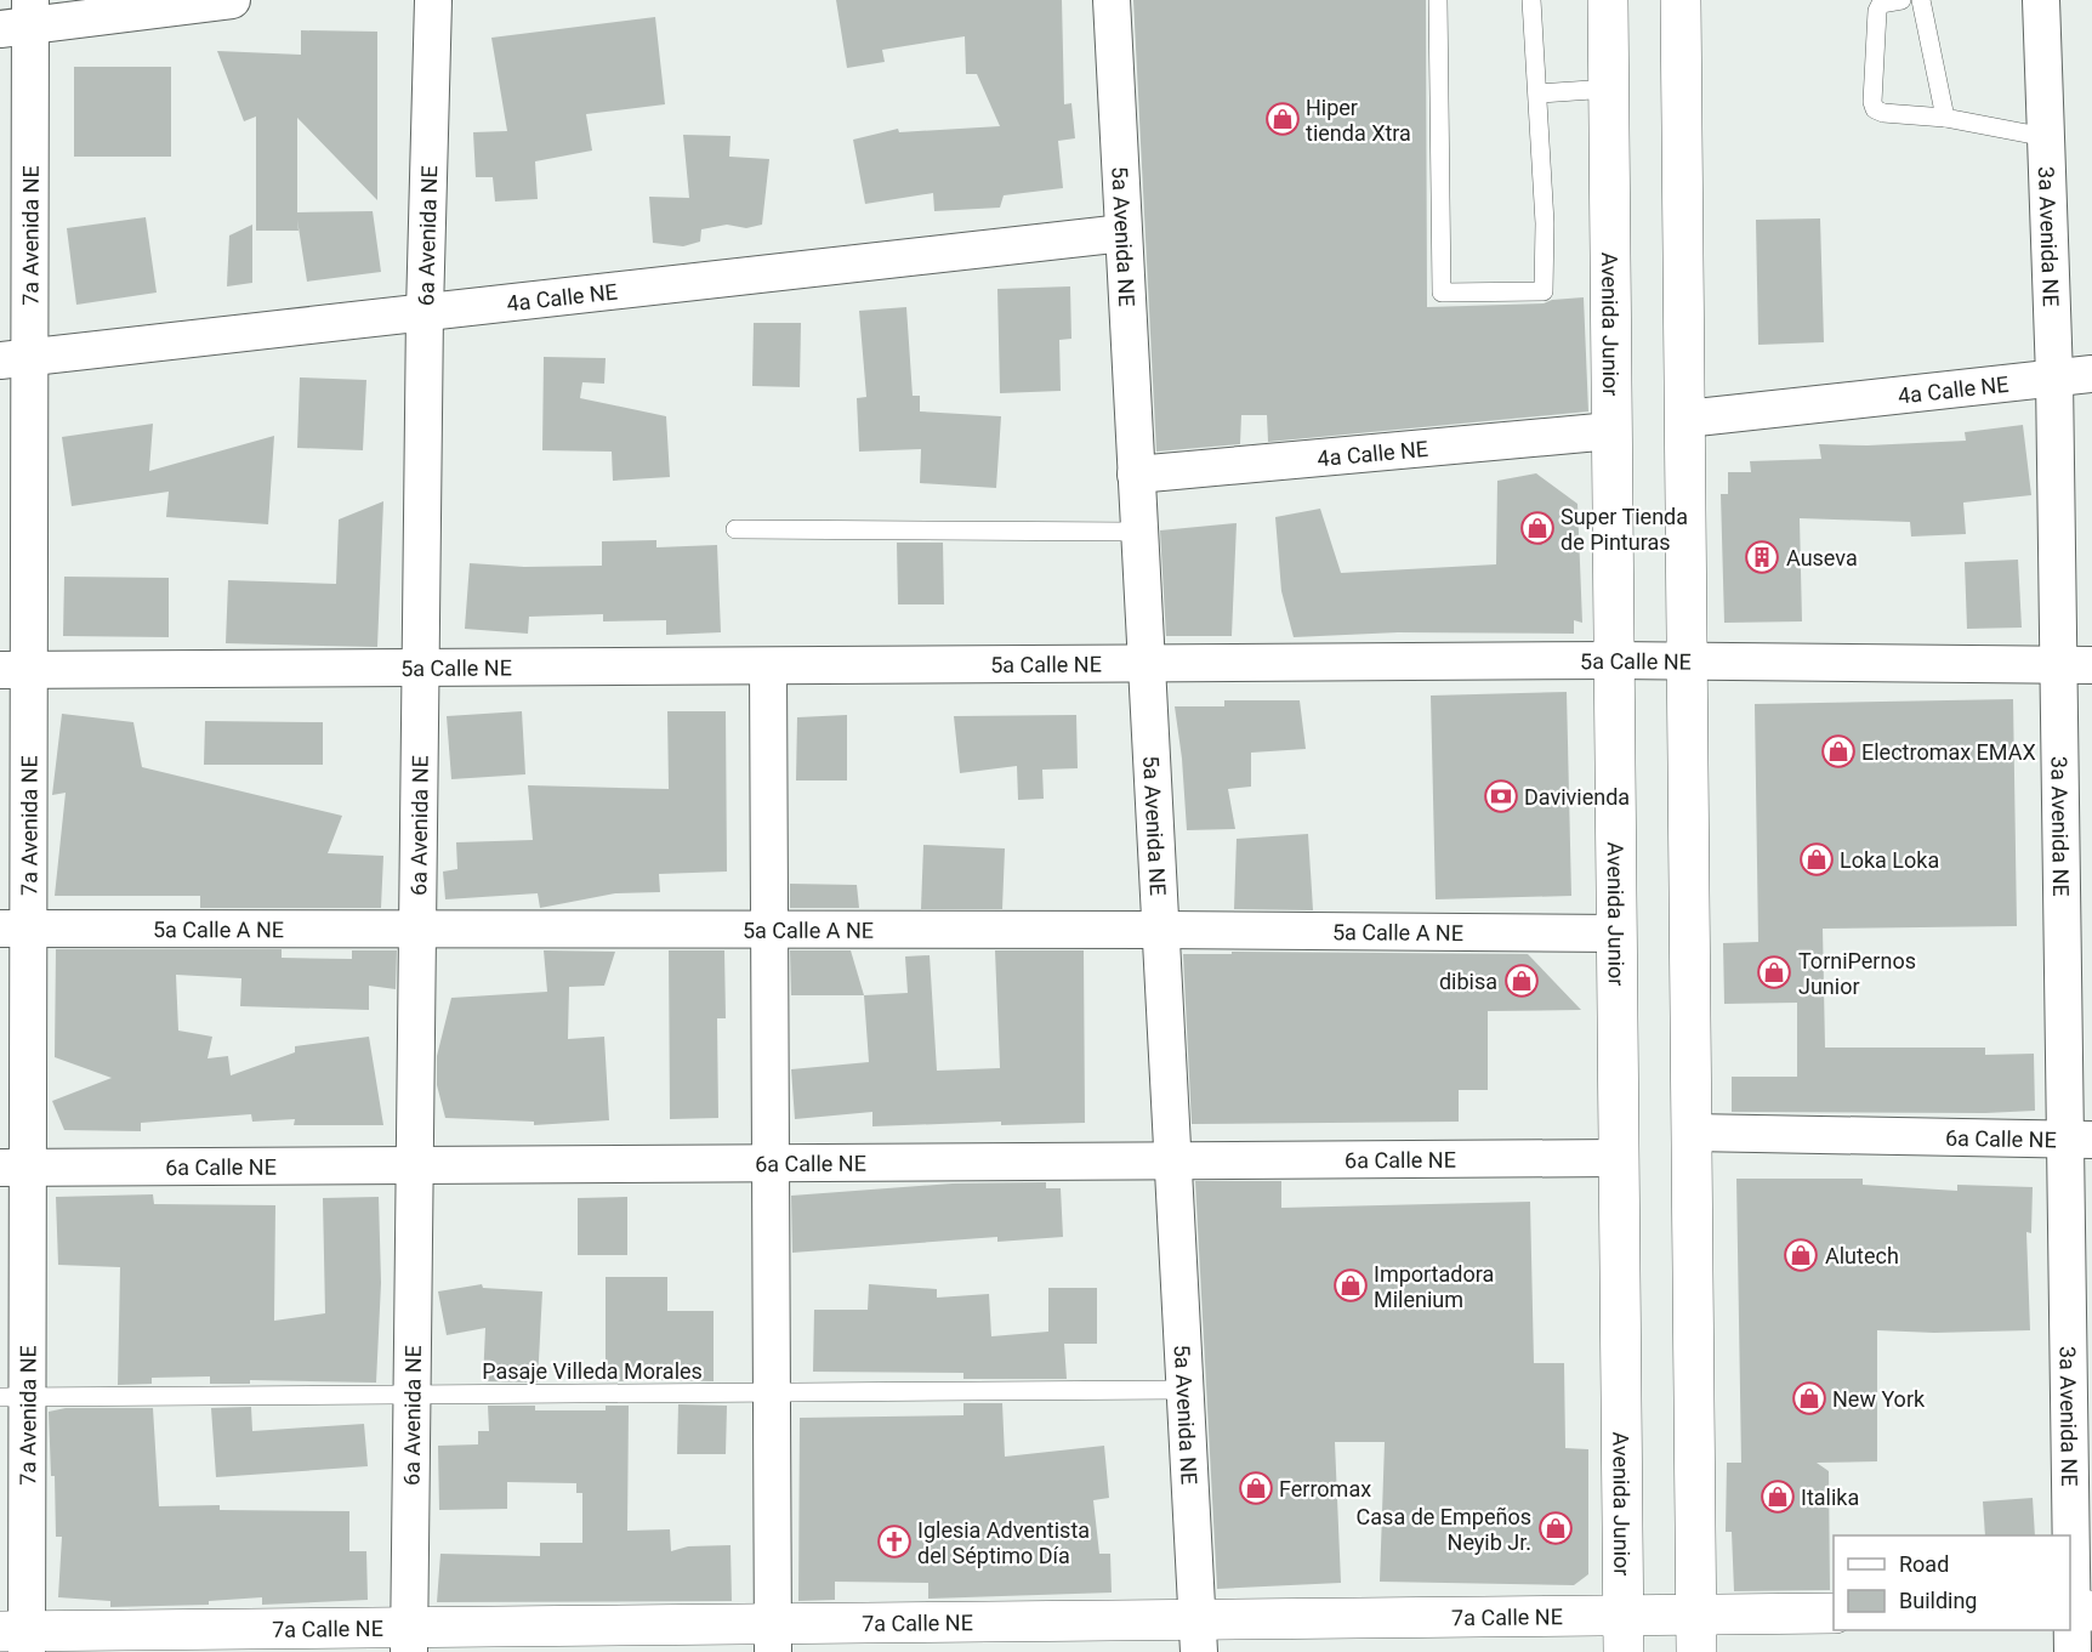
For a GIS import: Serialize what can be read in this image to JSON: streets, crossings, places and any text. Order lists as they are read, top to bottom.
{
  "streets": {
    "main road": ["Avenida Junior", "7a Calle NE"],
    "street": [
      "7a Avenida NE",
      "6a Avenida NE",
      "5a Avenida NE",
      "3a Avenida NE",
      "4a Calle NE",
      "5a Calle NE",
      "5a Calle A NE",
      "6a Calle NE"
    ],
    "lane": ["Pasaje Villeda Morales"]
  },
  "crossings": [
    ["7a Avenida NE", "4a Calle NE"],
    ["7a Avenida NE", "5a Calle NE"],
    ["7a Avenida NE", "5a Calle A NE"],
    ["7a Avenida NE", "6a Calle NE"],
    ["7a Avenida NE", "Pasaje Villeda Morales"],
    ["7a Avenida NE", "7a Calle NE"],
    ["6a Avenida NE", "4a Calle NE"],
    ["6a Avenida NE", "5a Calle NE"],
    ["6a Avenida NE", "5a Calle A NE"],
    ["6a Avenida NE", "6a Calle NE"],
    ["6a Avenida NE", "Pasaje Villeda Morales"],
    ["6a Avenida NE", "7a Calle NE"],
    ["5a Avenida NE", "4a Calle NE"],
    ["5a Avenida NE", "5a Calle NE"],
    ["5a Avenida NE", "5a Calle A NE"],
    ["5a Avenida NE", "6a Calle NE"],
    ["5a Avenida NE", "Pasaje Villeda Morales"],
    ["5a Avenida NE", "7a Calle NE"],
    ["3a Avenida NE", "4a Calle NE"],
    ["3a Avenida NE", "5a Calle NE"],
    ["3a Avenida NE", "6a Calle NE"],
    ["4a Calle NE", "Avenida Junior"],
    ["Avenida Junior", "5a Calle NE"],
    ["Avenida Junior", "5a Calle A NE"],
    ["Avenida Junior", "6a Calle NE"],
    ["Avenida Junior", "7a Calle NE"]
  ],
  "places": {
    "shop": [
      "Hiper tienda Xtra",
      "Super Tienda de Pinturas",
      "Electromax EMAX",
      "Loka Loka",
      "TorniPernos Junior",
      "dibisa",
      "Alutech",
      "Importadora Milenium",
      "New York",
      "Ferromax",
      "Italika",
      "Casa de Empeños Neyib Jr."
    ],
    "building": ["Auseva"],
    "bank": ["Davivienda"],
    "church": ["Iglesia Adventista del Séptimo Día"]
  },
  "legend": ["Road", "Building"]
}
